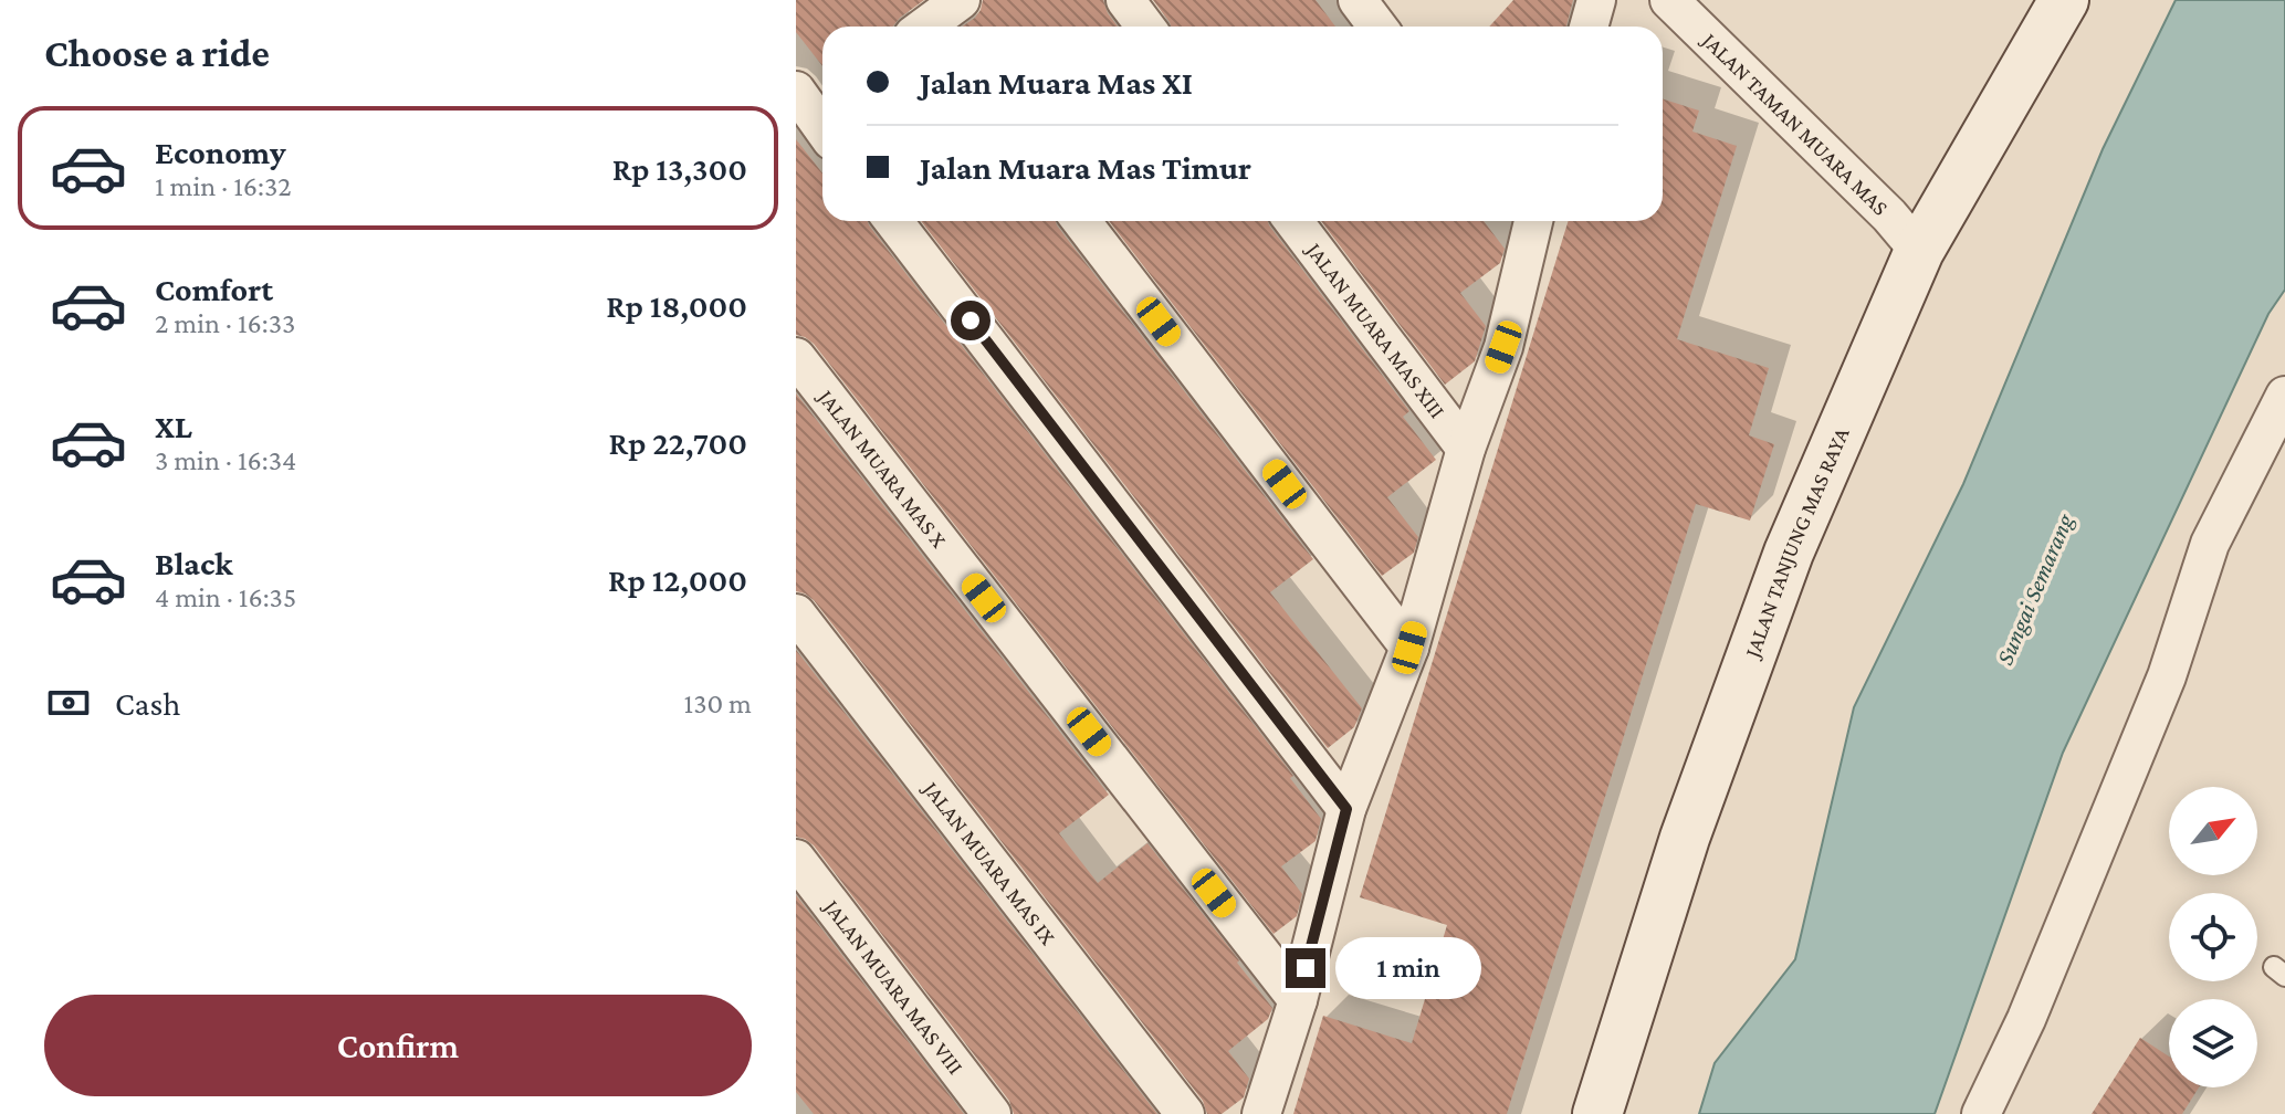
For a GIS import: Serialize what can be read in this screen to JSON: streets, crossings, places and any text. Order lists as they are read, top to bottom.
{
  "streets": {
    "street": [
      "JALAN TAMAN MUARA MAS",
      "JALAN MUARA MAS XIII",
      "JALAN MUARA MAS X",
      "JALAN TANJUNG MAS RAYA",
      "JALAN MUARA MAS IX",
      "JALAN MUARA MAS VIII"
    ]
  },
  "crossings": [
    ["JALAN TAMAN MUARA MAS", "JALAN TANJUNG MAS RAYA"]
  ],
  "water": ["Sungai Semarang"],
  "north": "top right",
  "page": {
    "heading": "Choose a ride",
    "banner": ["Jalan Muara Mas XI", "Jalan Muara Mas Timur"],
    "list": [
      {
        "name": "Economy",
        "note": "1 min · 16:32",
        "value": "Rp 13,300"
      },
      {
        "name": "Comfort",
        "note": "2 min · 16:33",
        "value": "Rp 18,000"
      },
      {
        "name": "XL",
        "note": "3 min · 16:34",
        "value": "Rp 22,700"
      },
      {
        "name": "Black",
        "note": "4 min · 16:35",
        "value": "Rp 12,000"
      }
    ],
    "pay": ["Cash", "130 m"],
    "bubble": "1 min",
    "buttons": "Confirm"
  }
}
